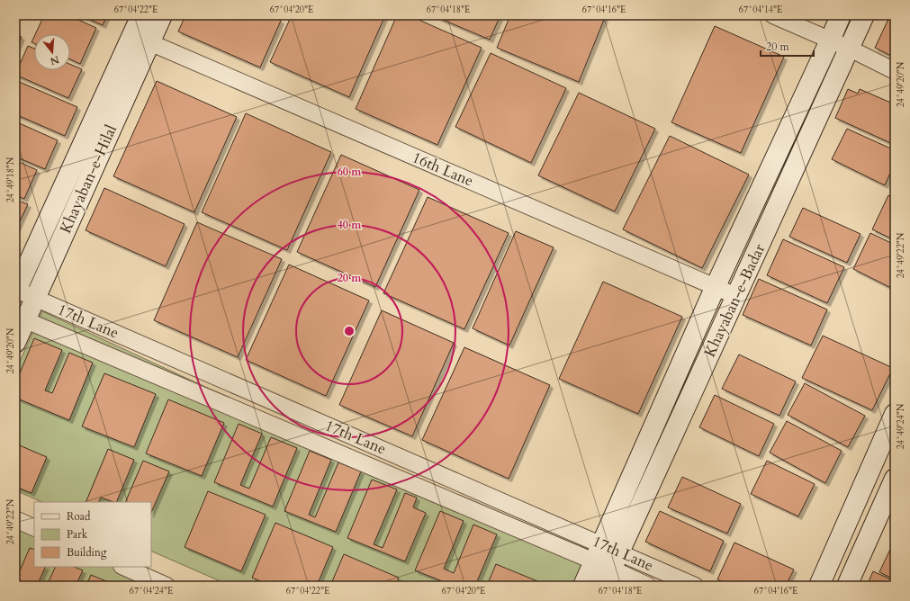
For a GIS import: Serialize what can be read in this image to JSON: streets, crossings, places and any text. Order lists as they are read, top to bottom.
{
  "streets": {
    "main road": ["Khayaban-e-Hilal", "Khayaban-e-Badar"],
    "street": ["16th Lane", "17th Lane"]
  },
  "crossings": [
    ["16th Lane", "Khayaban-e-Hilal"],
    ["16th Lane", "Khayaban-e-Badar"],
    ["Khayaban-e-Hilal", "17th Lane"],
    ["Khayaban-e-Badar", "17th Lane"]
  ],
  "legend": ["Road", "Park", "Building"],
  "scale_bar": "20 m",
  "north": "bottom",
  "coordinates": [
    "67°04'22\"E",
    "67°04'20\"E",
    "67°04'18\"E",
    "67°04'16\"E",
    "67°04'14\"E",
    "24°49'20\"N",
    "24°49'18\"N",
    "24°49'22\"N",
    "24°49'24\"N",
    "67°04'24\"E"
  ],
  "rings": ["60 m", "40 m", "20 m"]
}
